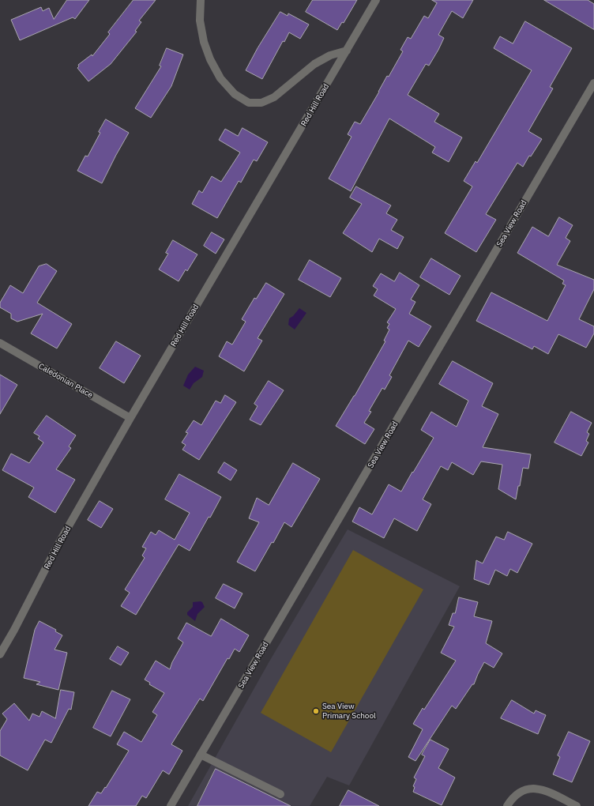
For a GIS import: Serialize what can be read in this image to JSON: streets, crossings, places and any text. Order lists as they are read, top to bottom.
{
  "streets": {
    "street": ["Red Hill Road", "Sea View Road", "Caledonian Place"]
  },
  "crossings": [
    ["Red Hill Road", "Caledonian Place"]
  ],
  "places": ["Sea View Primary School"]
}
